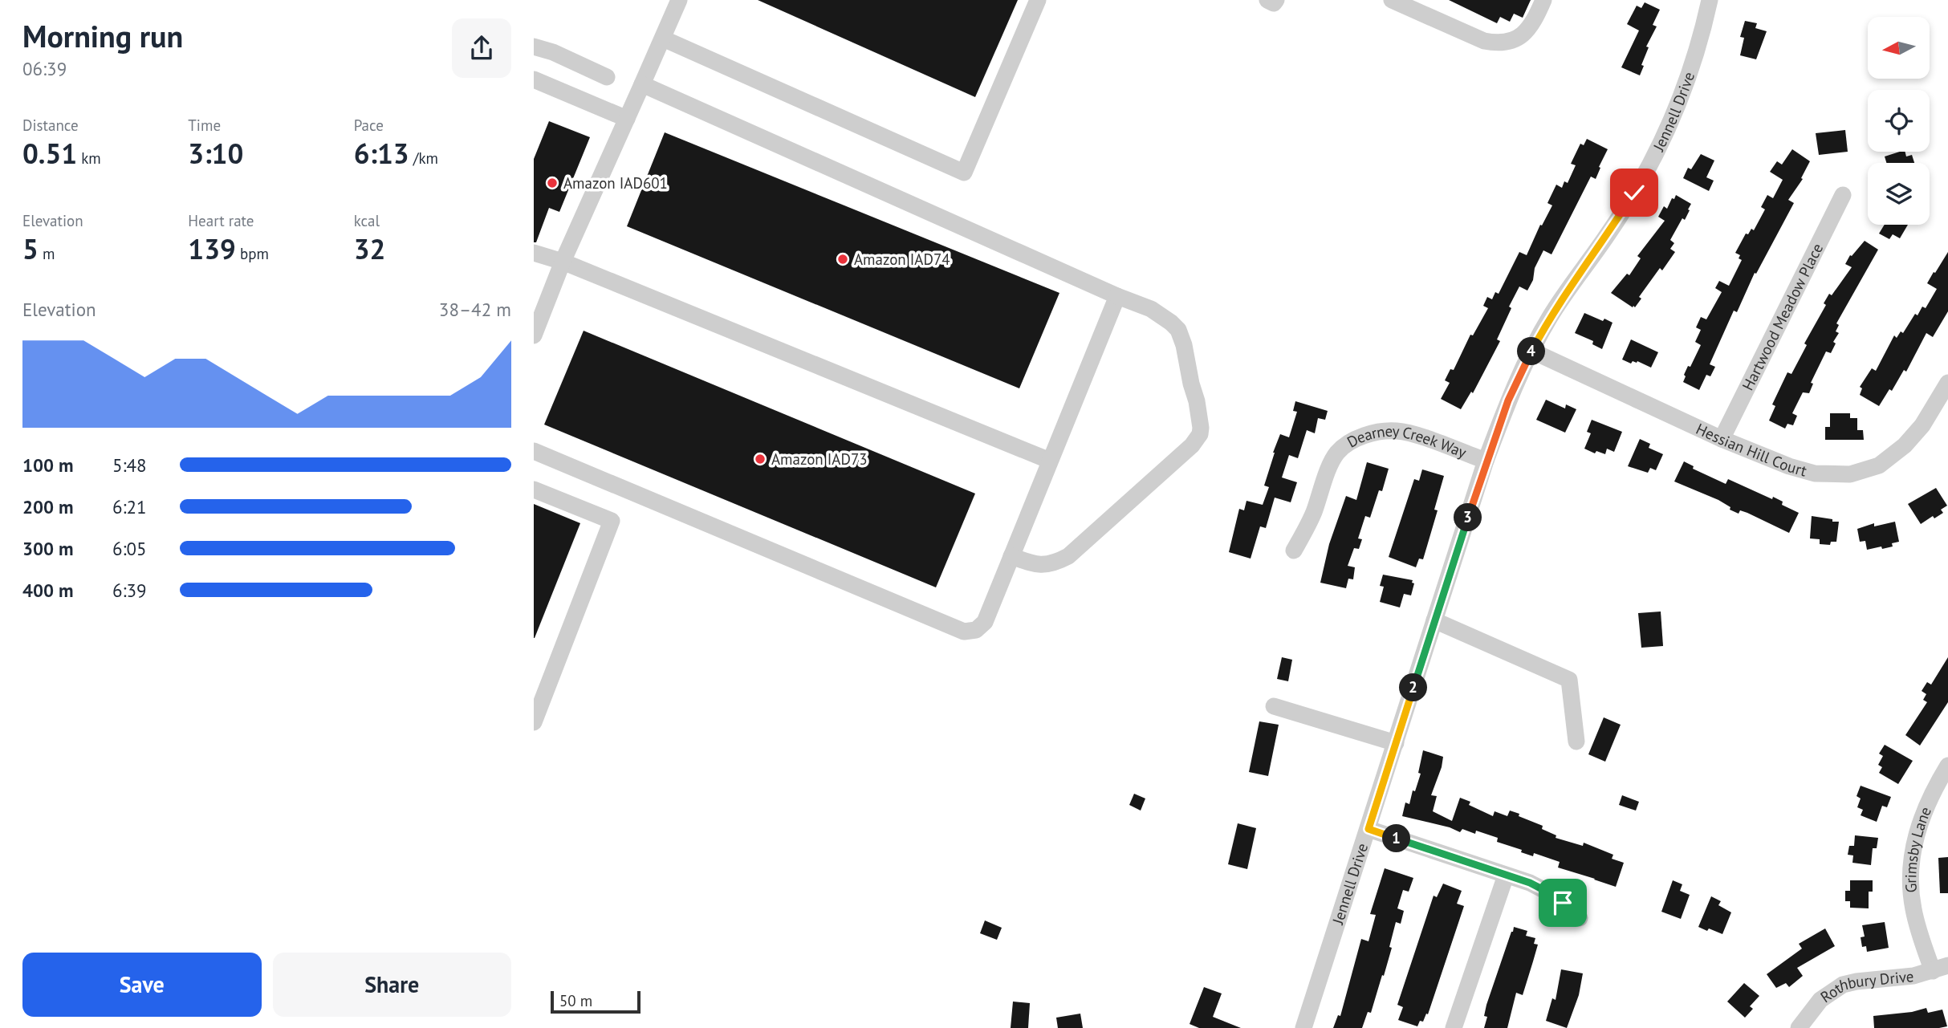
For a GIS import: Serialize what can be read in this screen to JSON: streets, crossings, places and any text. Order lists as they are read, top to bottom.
{
  "streets": {
    "street": [
      "Jennell Drive",
      "Hartwood Meadow Place",
      "Hessian Hill Court",
      "Dearney Creek Way",
      "Grimsby Lane",
      "Rothbury Drive"
    ]
  },
  "crossings": [
    ["Jennell Drive", "Hessian Hill Court"],
    ["Jennell Drive", "Dearney Creek Way"],
    ["Hartwood Meadow Place", "Hessian Hill Court"],
    ["Grimsby Lane", "Rothbury Drive"]
  ],
  "places": ["Amazon IAD601", "Amazon IAD74", "Amazon IAD73"],
  "scale_bar": "50 m",
  "north": "left",
  "page": {
    "heading": ["Morning run", "06:39"],
    "stats": [
      ["Distance", "0.51 km"],
      ["Time", "3:10"],
      ["Pace", "6:13 /km"],
      ["Elevation", "5 m"],
      ["Heart rate", "139 bpm"],
      ["kcal", "32"]
    ],
    "chart": ["Elevation", "38–42 m"],
    "pins": [
      "4",
      "3",
      "2",
      "1"
    ],
    "list": [
      {
        "name": "100 m",
        "note": "5:48"
      },
      {
        "name": "200 m",
        "note": "6:21"
      },
      {
        "name": "300 m",
        "note": "6:05"
      },
      {
        "name": "400 m",
        "note": "6:39"
      }
    ],
    "buttons": ["Save", "Share"],
    "scale": "50 m"
  }
}
